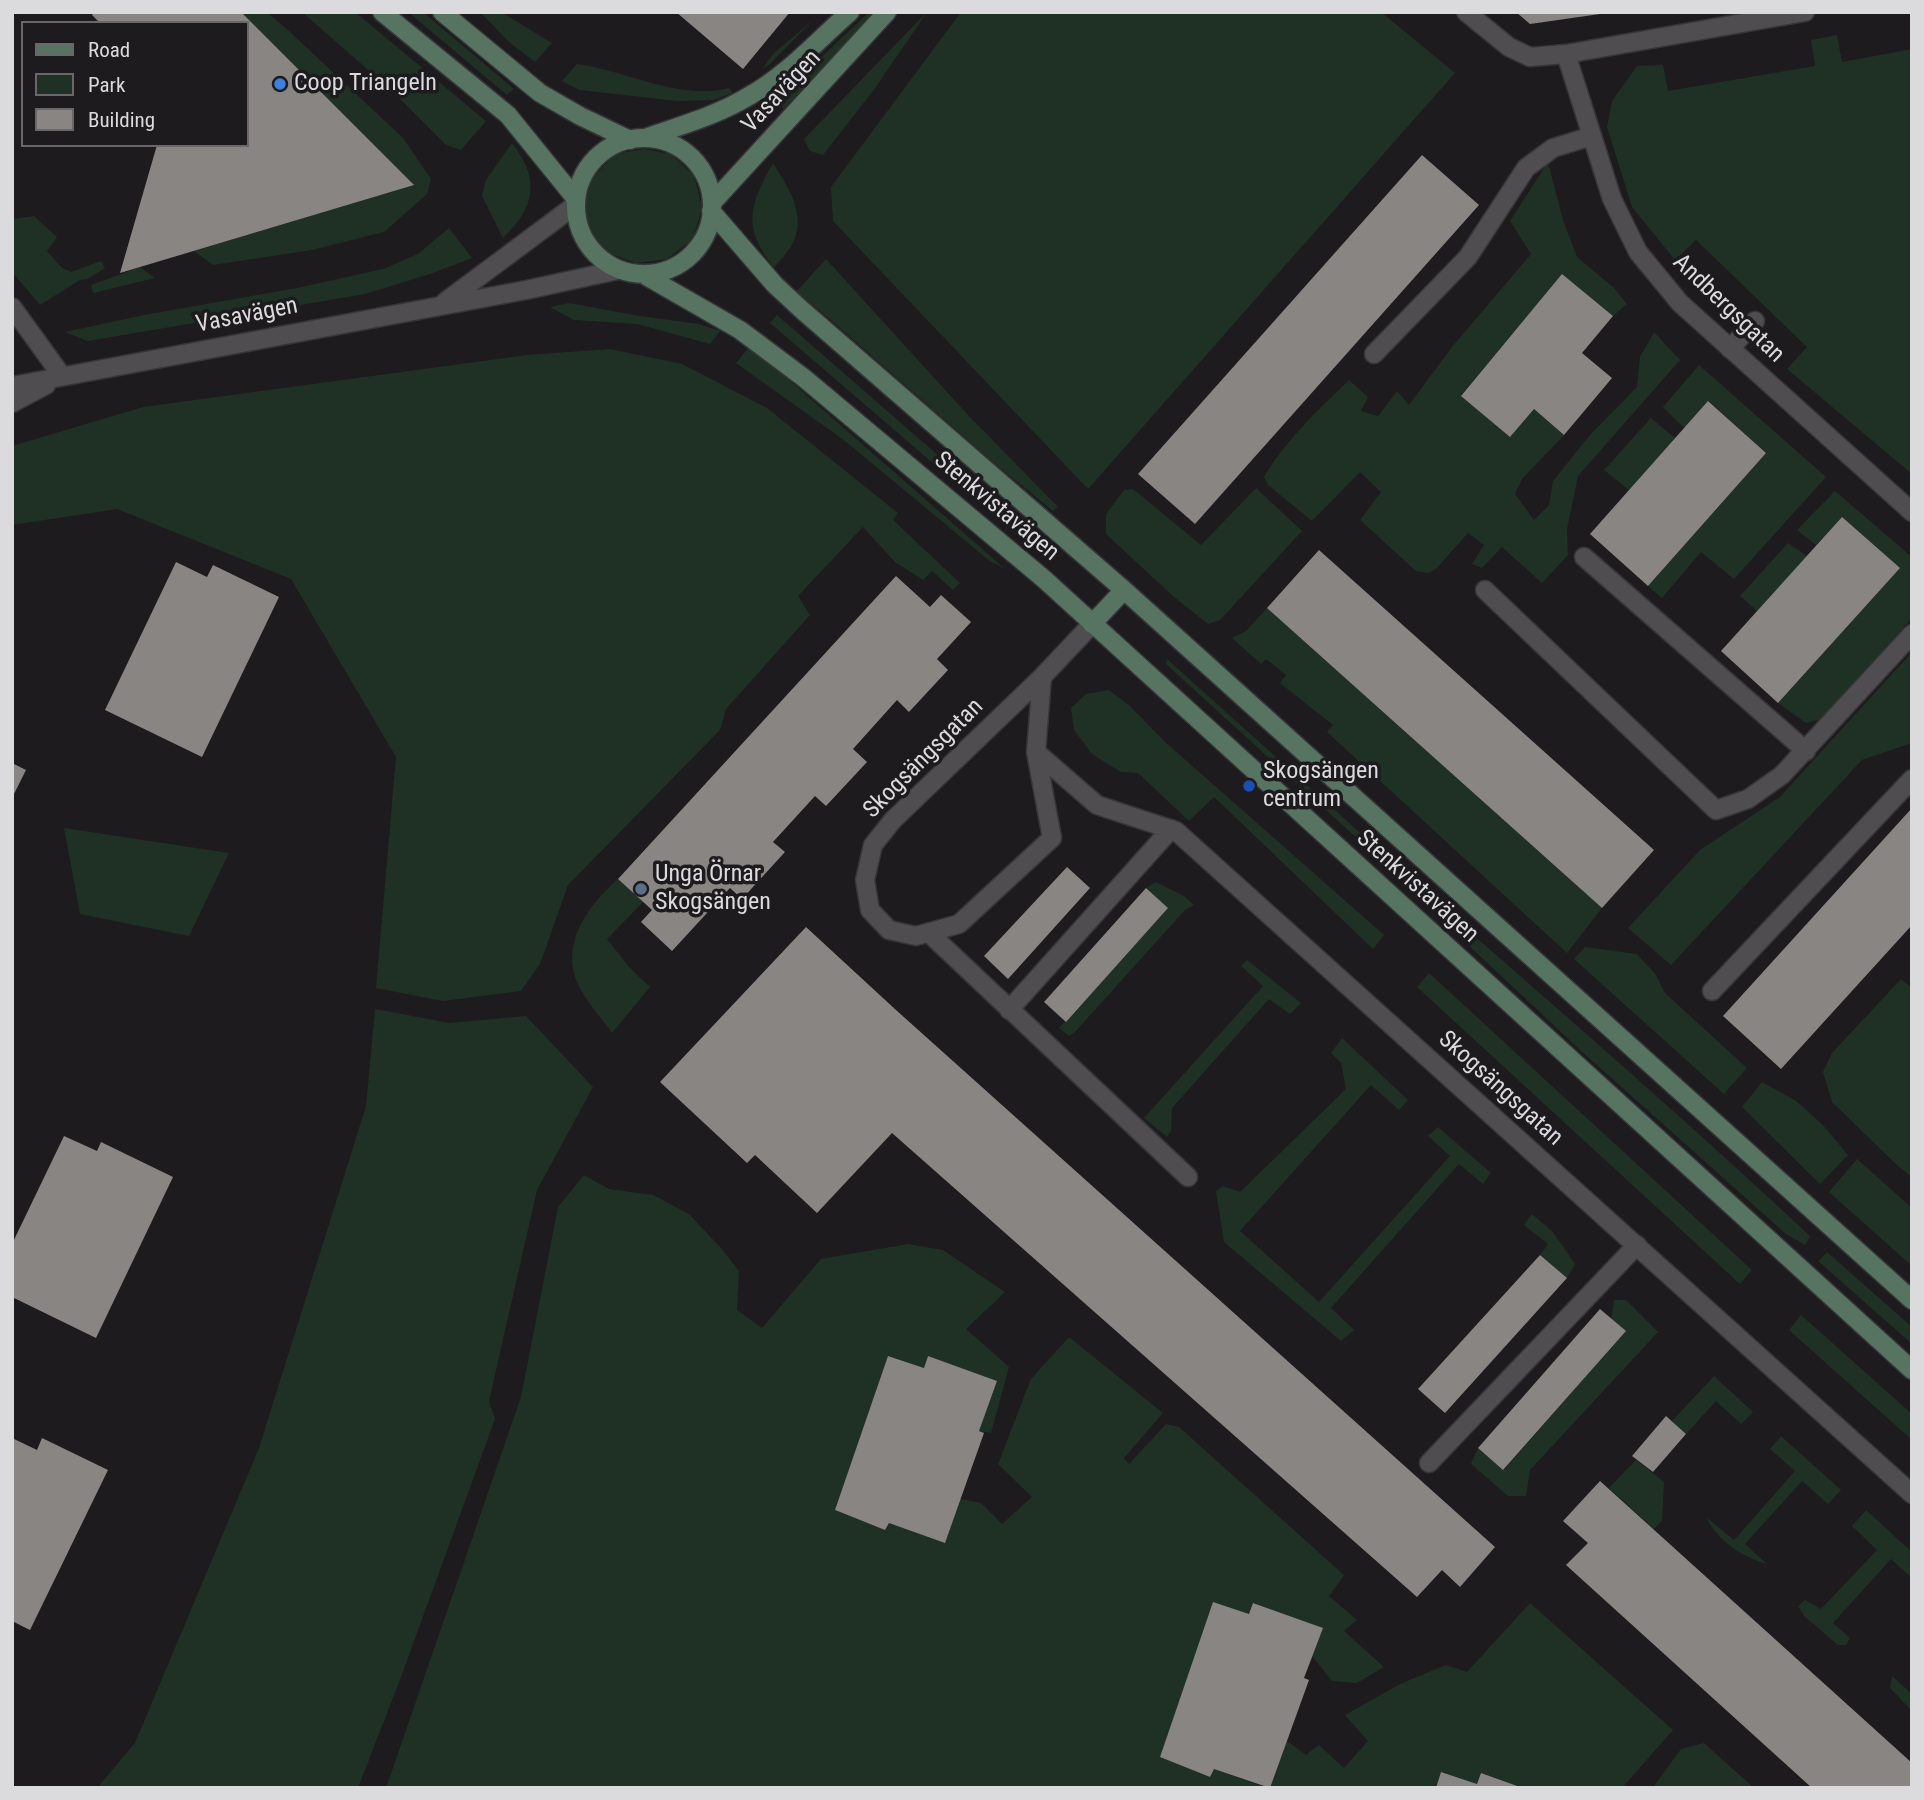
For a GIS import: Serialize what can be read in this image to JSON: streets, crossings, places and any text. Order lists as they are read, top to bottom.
{
  "streets": {
    "main road": ["Vasavägen", "Stenkvistavägen"],
    "street": ["Andbergsgatan", "Skogsängsgatan"]
  },
  "crossings": [
    ["Vasavägen", "Stenkvistavägen"],
    ["Stenkvistavägen", "Skogsängsgatan"]
  ],
  "places": ["Coop Triangeln", "Skogsängen centrum", "Unga Örnar Skogsängen"],
  "legend": ["Road", "Park", "Building"]
}
